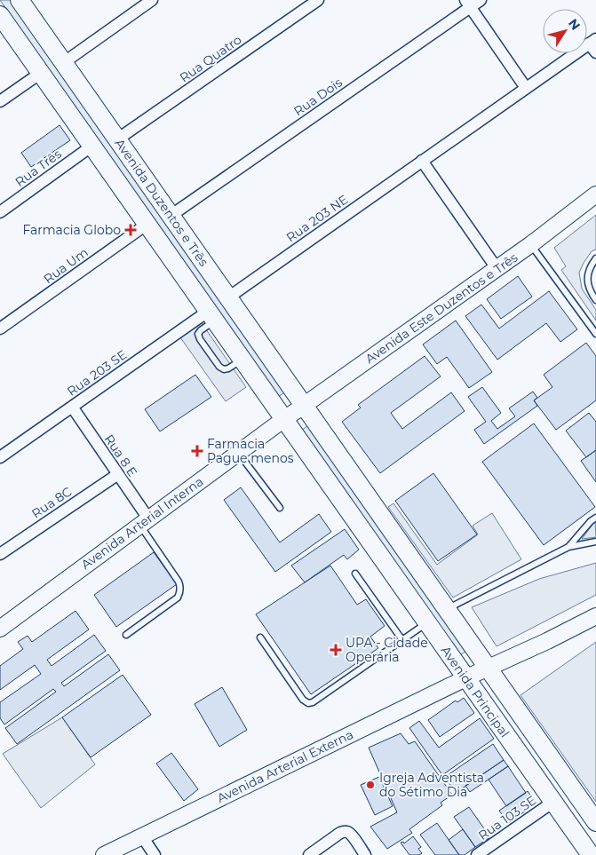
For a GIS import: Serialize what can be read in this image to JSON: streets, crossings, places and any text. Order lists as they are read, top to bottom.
{
  "streets": {
    "main road": [
      "Avenida Duzentos e Três",
      "Avenida Este Duzentos e Três",
      "Avenida Arterial Interna",
      "Avenida Principal",
      "Avenida Arterial Externa"
    ],
    "street": [
      "Rua Quatro",
      "Rua Dois",
      "Rua Três",
      "Rua 203 NE",
      "Rua Um",
      "Rua 203 SE",
      "Rua 8 E",
      "Rua 8C",
      "Rua 103 SE"
    ]
  },
  "crossings": [
    ["Rua Quatro", "Avenida Duzentos e Três"],
    ["Rua Dois", "Avenida Duzentos e Três"],
    ["Rua Três", "Avenida Duzentos e Três"],
    ["Avenida Duzentos e Três", "Rua 203 NE"],
    ["Avenida Duzentos e Três", "Rua Um"],
    ["Avenida Duzentos e Três", "Avenida Este Duzentos e Três"],
    ["Avenida Duzentos e Três", "Rua 203 SE"],
    ["Avenida Duzentos e Três", "Avenida Arterial Interna"],
    ["Avenida Duzentos e Três", "Avenida Principal"],
    ["Avenida Este Duzentos e Três", "Avenida Arterial Interna"],
    ["Avenida Este Duzentos e Três", "Avenida Principal"],
    ["Rua 203 SE", "Rua 8 E"],
    ["Rua 8 E", "Rua 8C"],
    ["Rua 8 E", "Avenida Arterial Interna"],
    ["Avenida Arterial Interna", "Avenida Principal"],
    ["Avenida Principal", "Avenida Arterial Externa"],
    ["Avenida Principal", "Rua 103 SE"]
  ],
  "places": {
    "health": ["Farmacia Globo", "Farmacia Pague menos", "UPA - Cidade Operária"],
    "other": ["Igreja Adventista do Sétimo Dia"]
  },
  "north": "top right"
}
